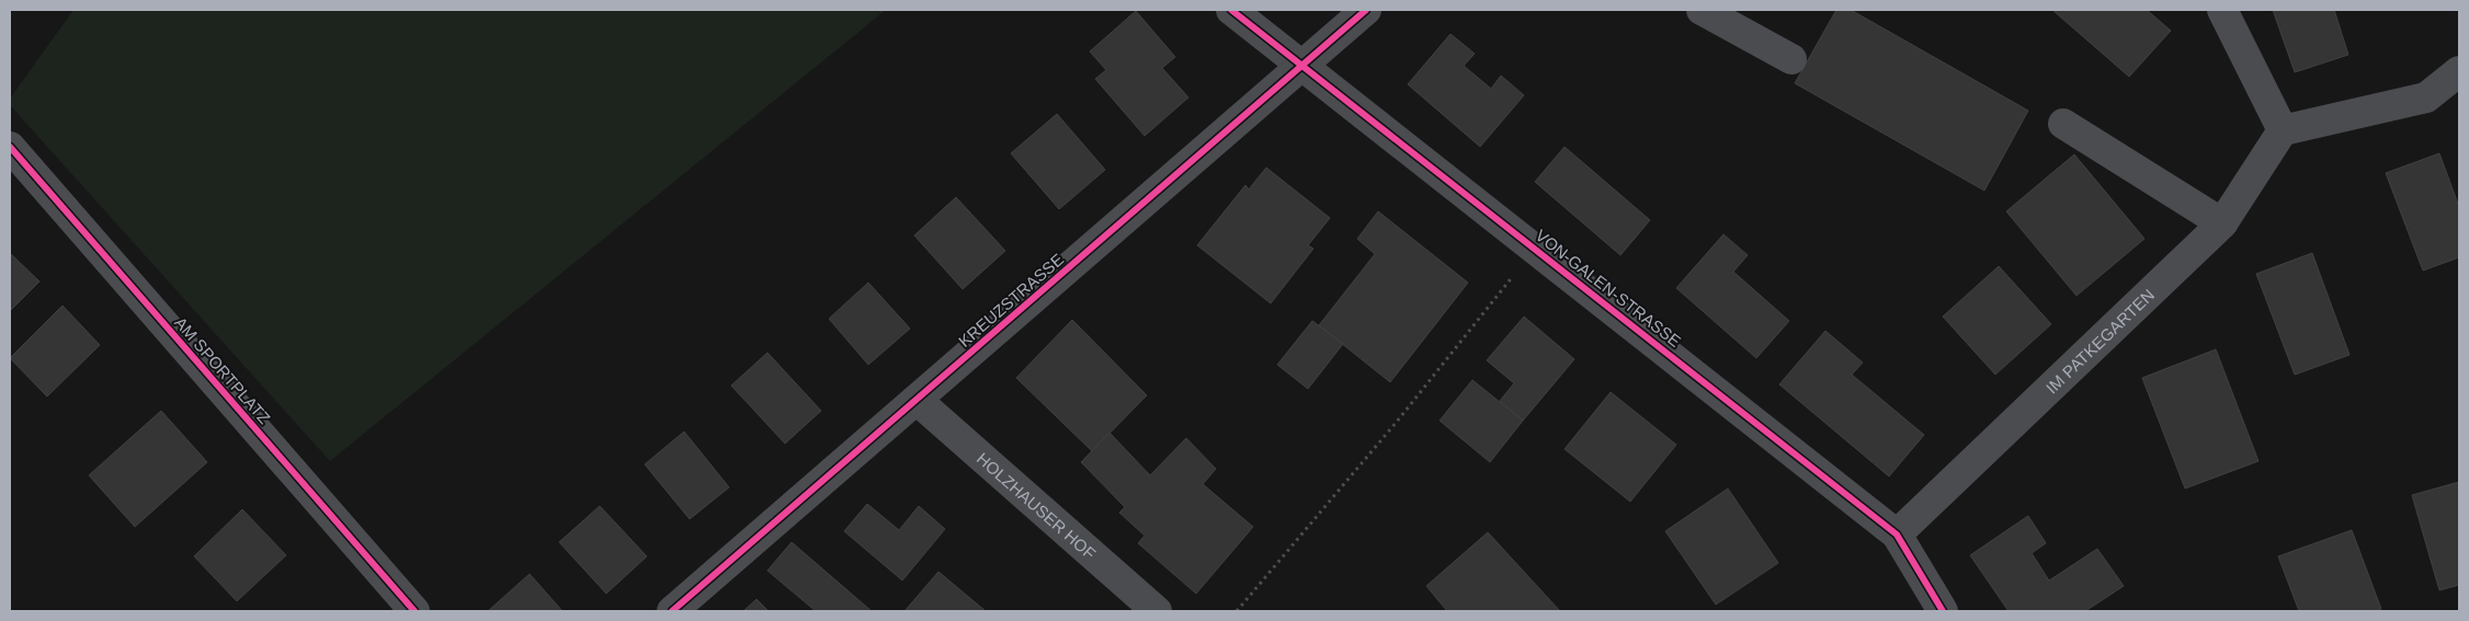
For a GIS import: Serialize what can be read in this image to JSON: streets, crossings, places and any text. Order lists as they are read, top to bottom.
{
  "streets": {
    "street": [
      "VON-GALEN-STRASSE",
      "KREUZSTRASSE",
      "IM PATKEGARTEN",
      "AM SPORTPLATZ",
      "HOLZHAUSER HOF"
    ]
  },
  "crossings": [
    ["VON-GALEN-STRASSE", "KREUZSTRASSE"],
    ["VON-GALEN-STRASSE", "IM PATKEGARTEN"],
    ["KREUZSTRASSE", "HOLZHAUSER HOF"]
  ]
}
